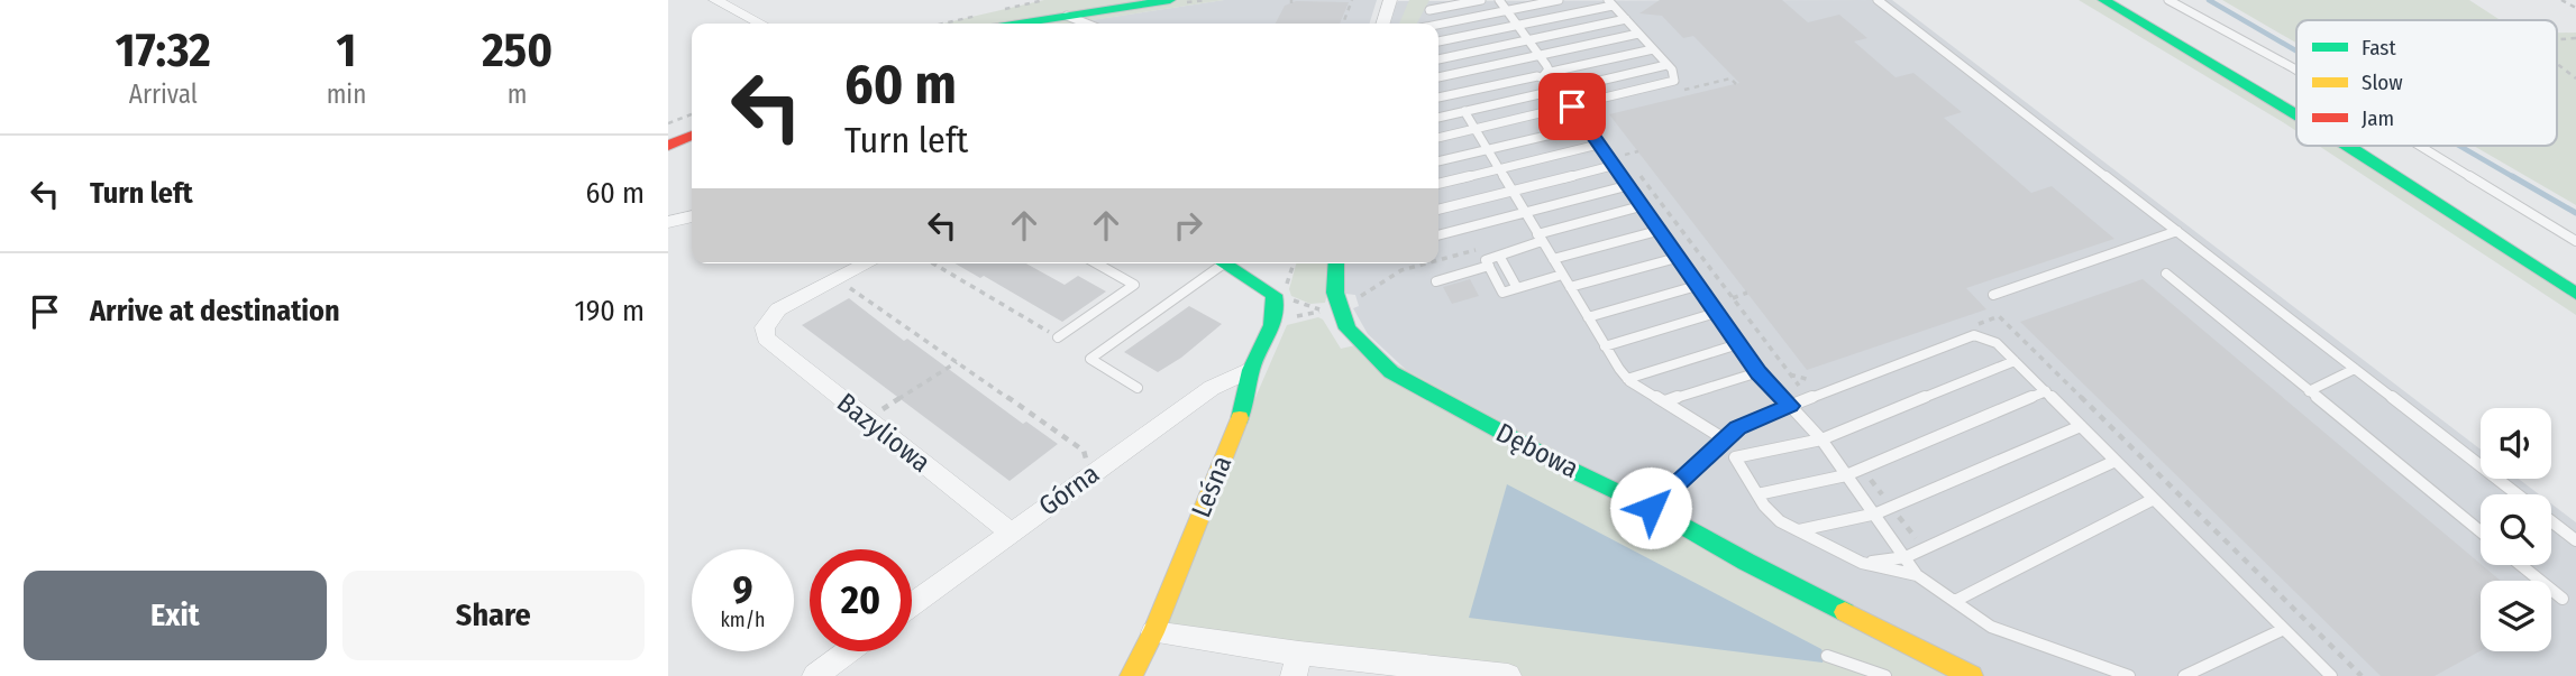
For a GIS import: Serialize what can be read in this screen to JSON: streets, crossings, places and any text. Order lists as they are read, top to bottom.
{
  "streets": {
    "street": [
      "Bazyliowa",
      "Dębowa",
      "Leśna",
      "Górna"
    ]
  },
  "crossings": [
    ["Bazyliowa", "Górna"],
    ["Leśna", "Górna"]
  ],
  "legend": ["Fast", "Slow", "Jam"],
  "page": {
    "eta": [
      "17:32",
      "Arrival",
      "1",
      "min",
      "250",
      "m"
    ],
    "turn": ["60 m", "Turn left"],
    "list": [
      {
        "name": "Turn left",
        "value": "60 m"
      },
      {
        "name": "Arrive at destination",
        "value": "190 m"
      }
    ],
    "speed": "9 km/h",
    "limit": "20",
    "buttons": ["Exit", "Share"]
  }
}
